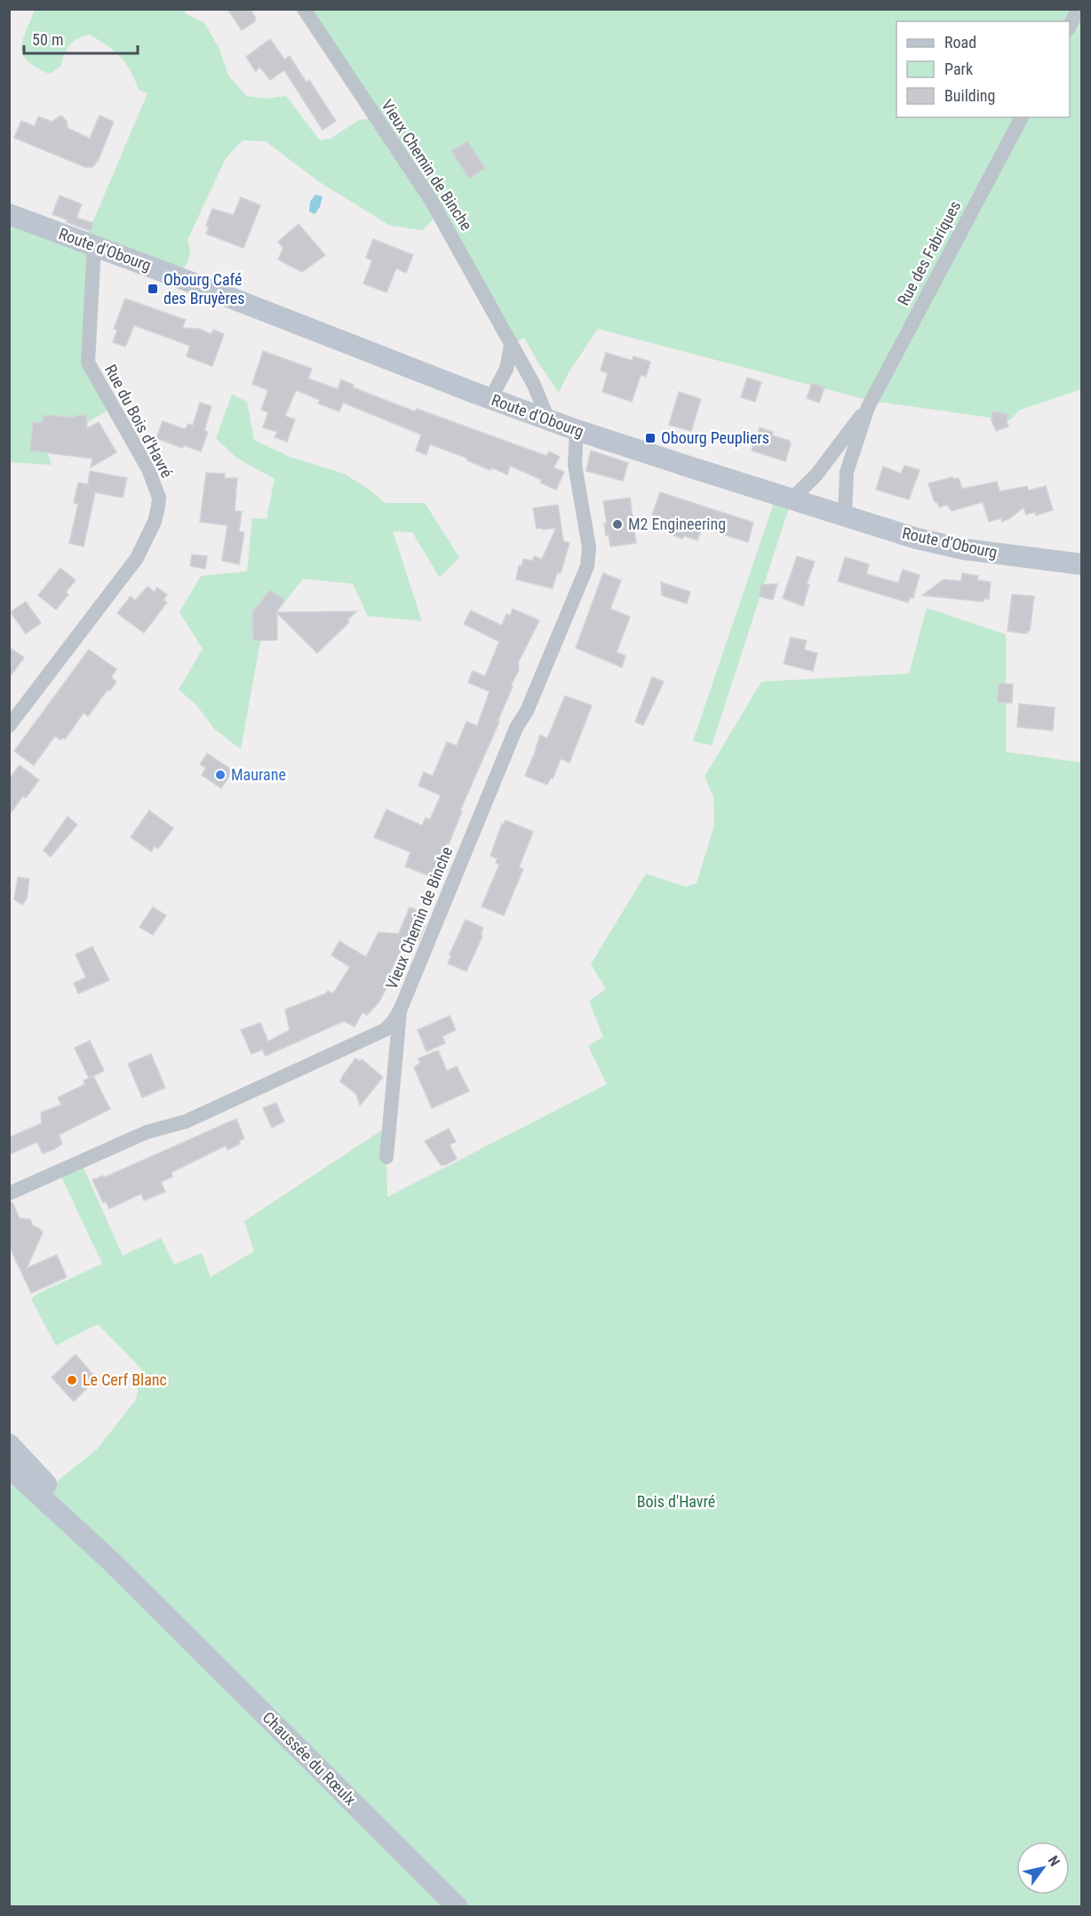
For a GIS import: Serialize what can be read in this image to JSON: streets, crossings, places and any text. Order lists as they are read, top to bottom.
{
  "streets": {
    "main road": ["Route d'Obourg", "Chaussée du Rœulx"],
    "street": ["Vieux Chemin de Binche", "Rue des Fabriques", "Rue du Bois d'Havré"]
  },
  "crossings": [
    ["Vieux Chemin de Binche", "Route d'Obourg"],
    ["Route d'Obourg", "Rue des Fabriques"],
    ["Route d'Obourg", "Rue du Bois d'Havré"]
  ],
  "parks": ["Bois d'Havré"],
  "places": {
    "transit": ["Obourg Café des Bruyères", "Obourg Peupliers"],
    "other": ["M2 Engineering", "Maurane", "Le Cerf Blanc"]
  },
  "legend": ["Road", "Park", "Building"],
  "scale_bar": "50 m",
  "north": "top right"
}
